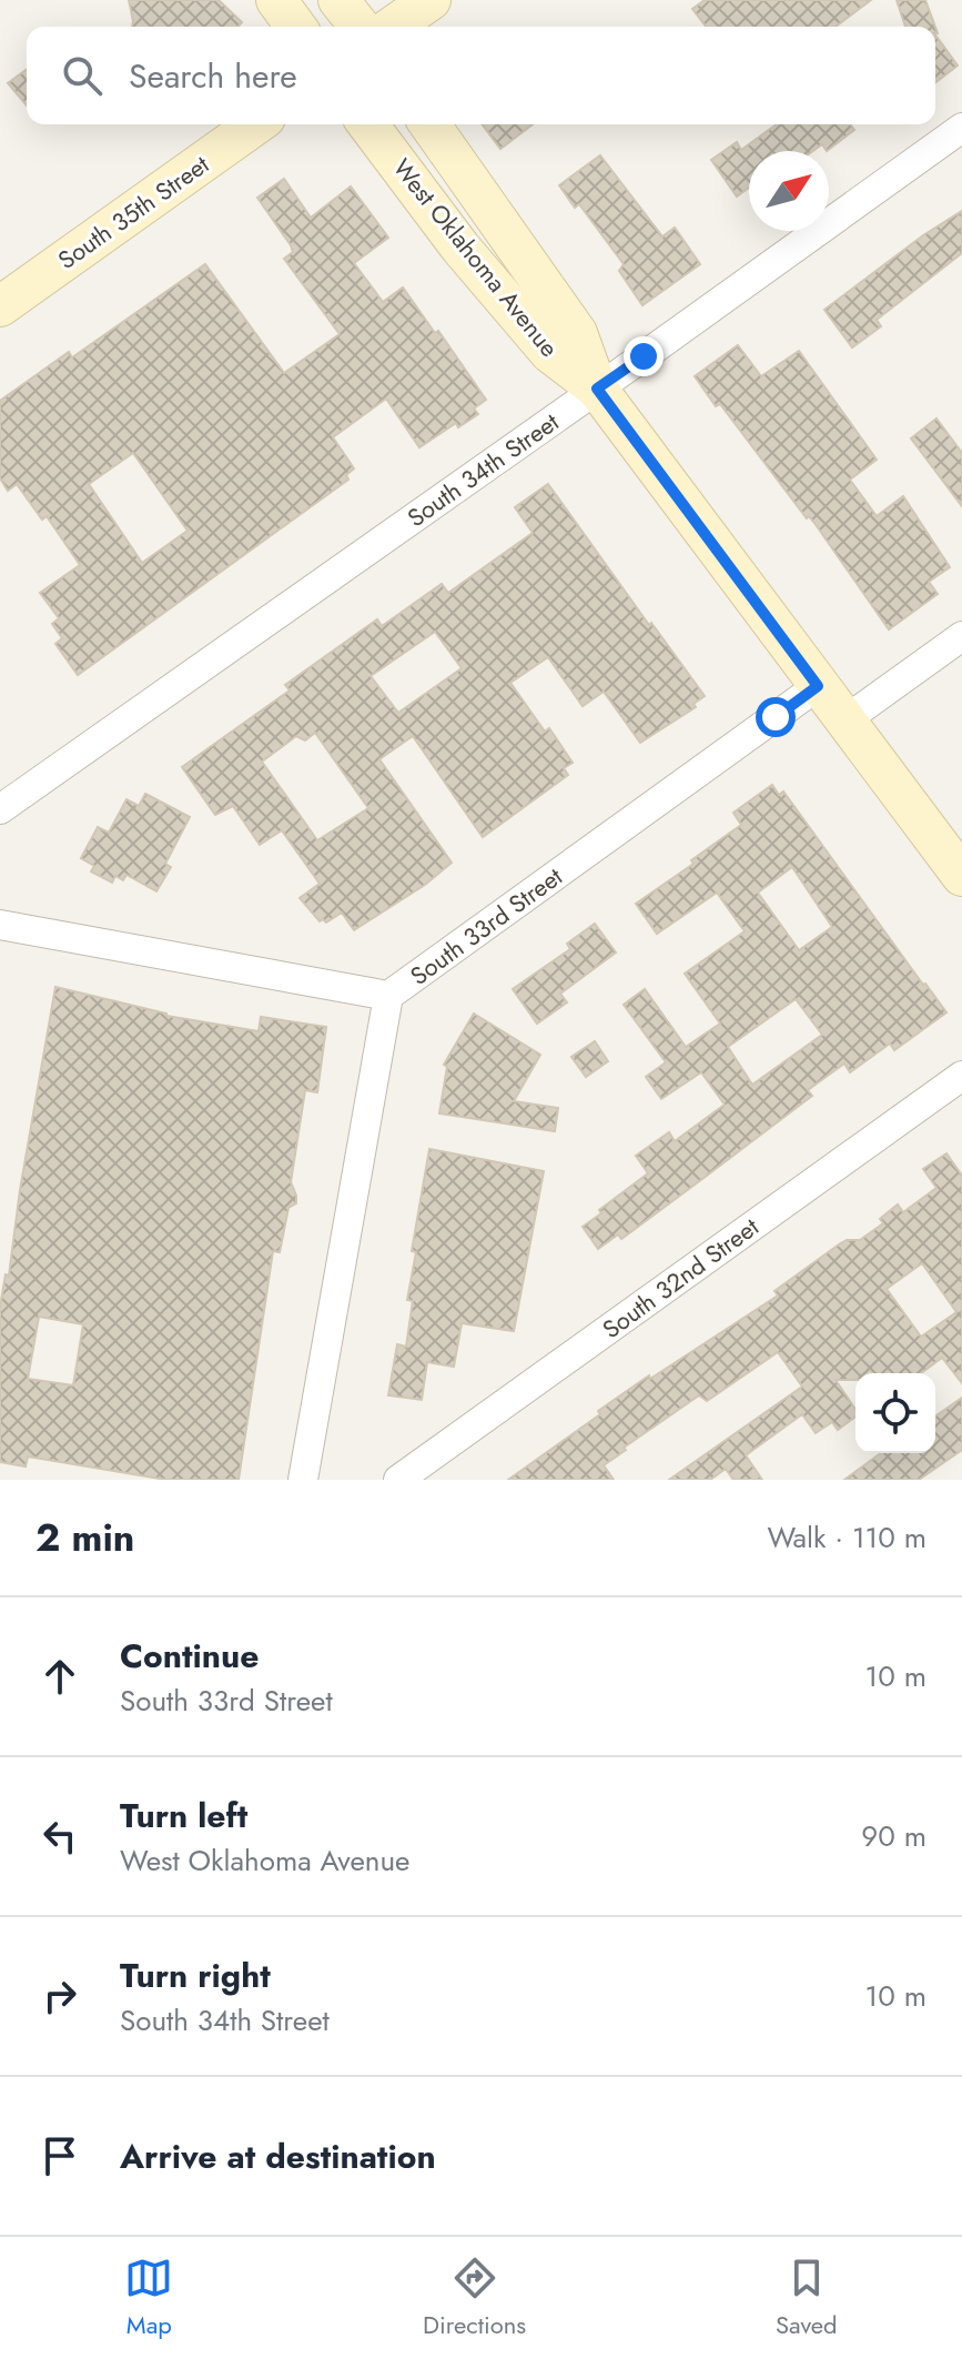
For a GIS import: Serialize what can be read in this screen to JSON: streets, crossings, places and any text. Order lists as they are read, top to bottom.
{
  "streets": {
    "main road": ["South 35th Street", "West Oklahoma Avenue"],
    "street": ["South 34th Street", "South 33rd Street", "South 32nd Street"]
  },
  "crossings": [
    ["West Oklahoma Avenue", "South 34th Street"],
    ["West Oklahoma Avenue", "South 33rd Street"]
  ],
  "north": "top right",
  "page": {
    "search": "Search here",
    "heading": ["2 min", "Walk · 110 m"],
    "list": [
      ["Continue", "South 33rd Street", "10 m"],
      ["Turn left", "West Oklahoma Avenue", "90 m"],
      ["Turn right", "South 34th Street", "10 m"],
      "Arrive at destination"
    ],
    "nav": ["Map", "Directions", "Saved"]
  }
}
